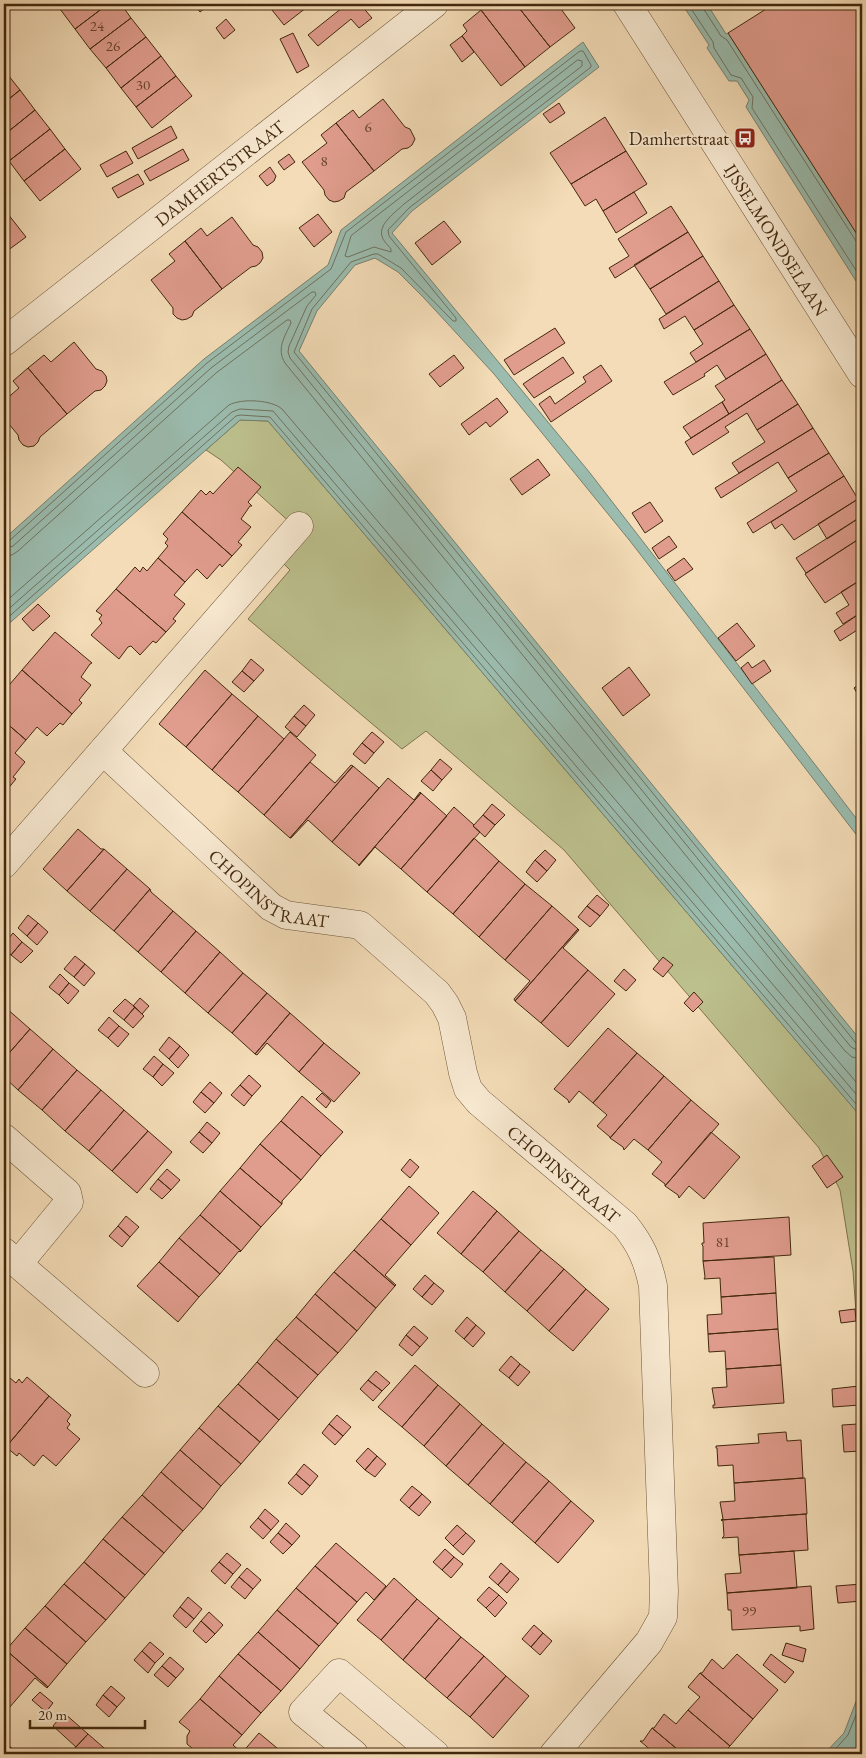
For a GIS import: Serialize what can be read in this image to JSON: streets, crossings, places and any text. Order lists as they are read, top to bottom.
{
  "streets": {
    "street": ["DAMHERTSTRAAT", "IJSSELMONDSELAAN", "CHOPINSTRAAT"]
  },
  "places": {
    "bus stop": ["Damhertstraat"]
  },
  "house_numbers": [
    "24",
    "26",
    "30",
    "6",
    "8",
    "81",
    "99"
  ],
  "scale_bar": "20 m"
}
